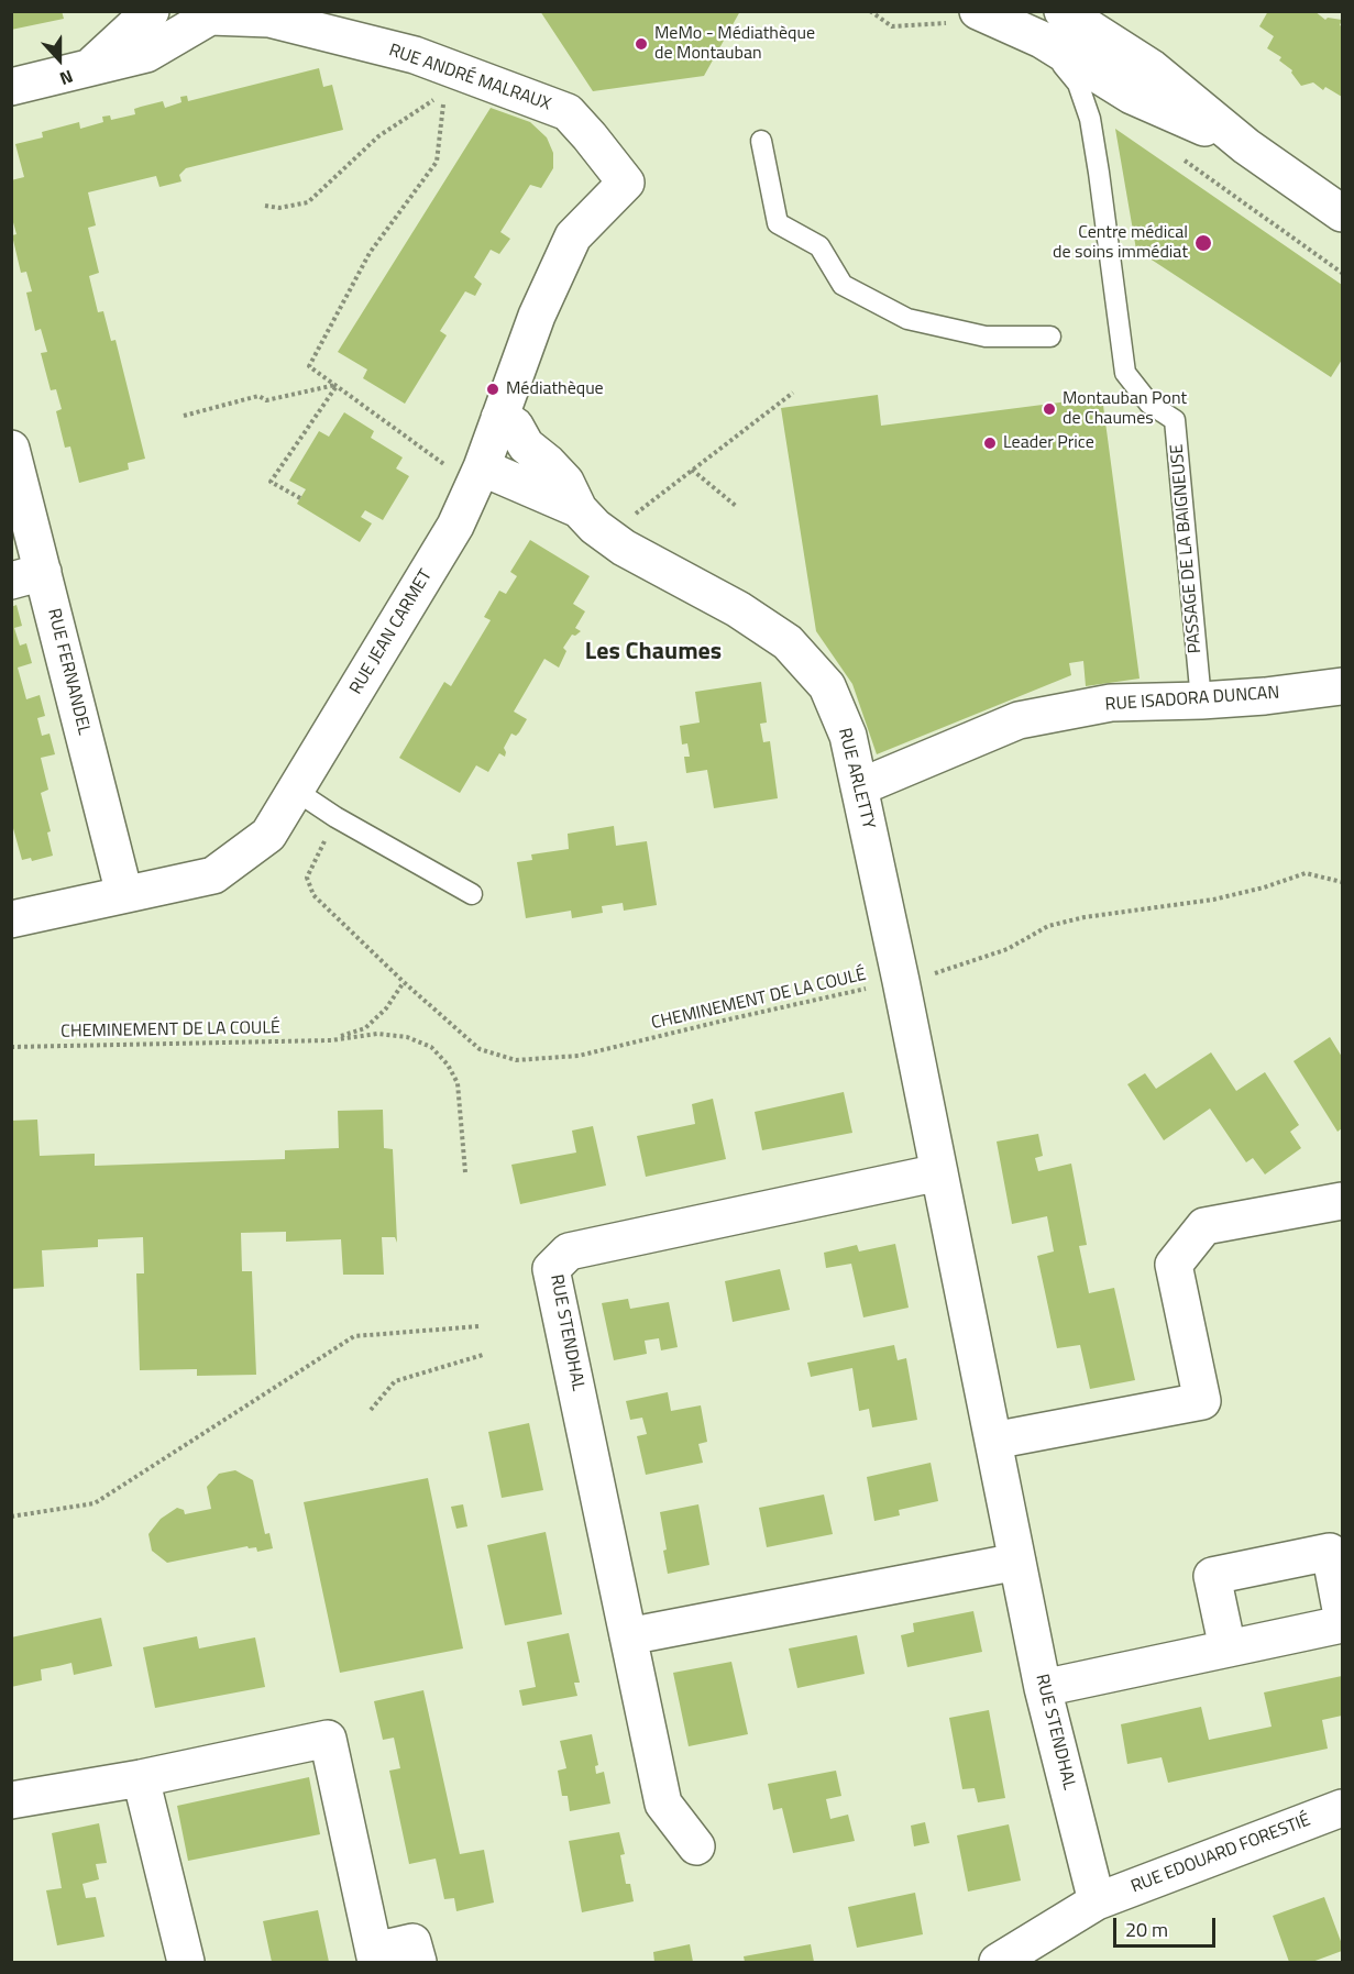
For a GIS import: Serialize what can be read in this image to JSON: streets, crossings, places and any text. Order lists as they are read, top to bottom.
{
  "streets": {
    "street": [
      "RUE ANDRÉ MALRAUX",
      "RUE JEAN CARMET",
      "RUE FERNANDEL",
      "RUE ISADORA DUNCAN",
      "RUE ARLETTY",
      "RUE STENDHAL",
      "RUE EDOUARD FORESTIÉ"
    ],
    "lane": ["PASSAGE DE LA BAIGNEUSE"],
    "path": ["CHEMINEMENT DE LA COULÉ"]
  },
  "crossings": [
    ["RUE ANDRÉ MALRAUX", "RUE JEAN CARMET"],
    ["PASSAGE DE LA BAIGNEUSE", "RUE ISADORA DUNCAN"],
    ["RUE JEAN CARMET", "RUE FERNANDEL"],
    ["RUE ISADORA DUNCAN", "RUE ARLETTY"],
    ["RUE ARLETTY", "CHEMINEMENT DE LA COULÉ"],
    ["RUE ARLETTY", "RUE STENDHAL"],
    ["CHEMINEMENT DE LA COULÉ", "RUE STENDHAL"],
    ["RUE STENDHAL", "RUE EDOUARD FORESTIÉ"]
  ],
  "districts": ["Les Chaumes"],
  "places": [
    "MeMo - Médiathèque de Montauban",
    "Centre médical de soins immédiat",
    "Médiathèque",
    "Montauban Pont de Chaumes",
    "Leader Price"
  ],
  "scale_bar": "20 m",
  "north": "bottom"
}
